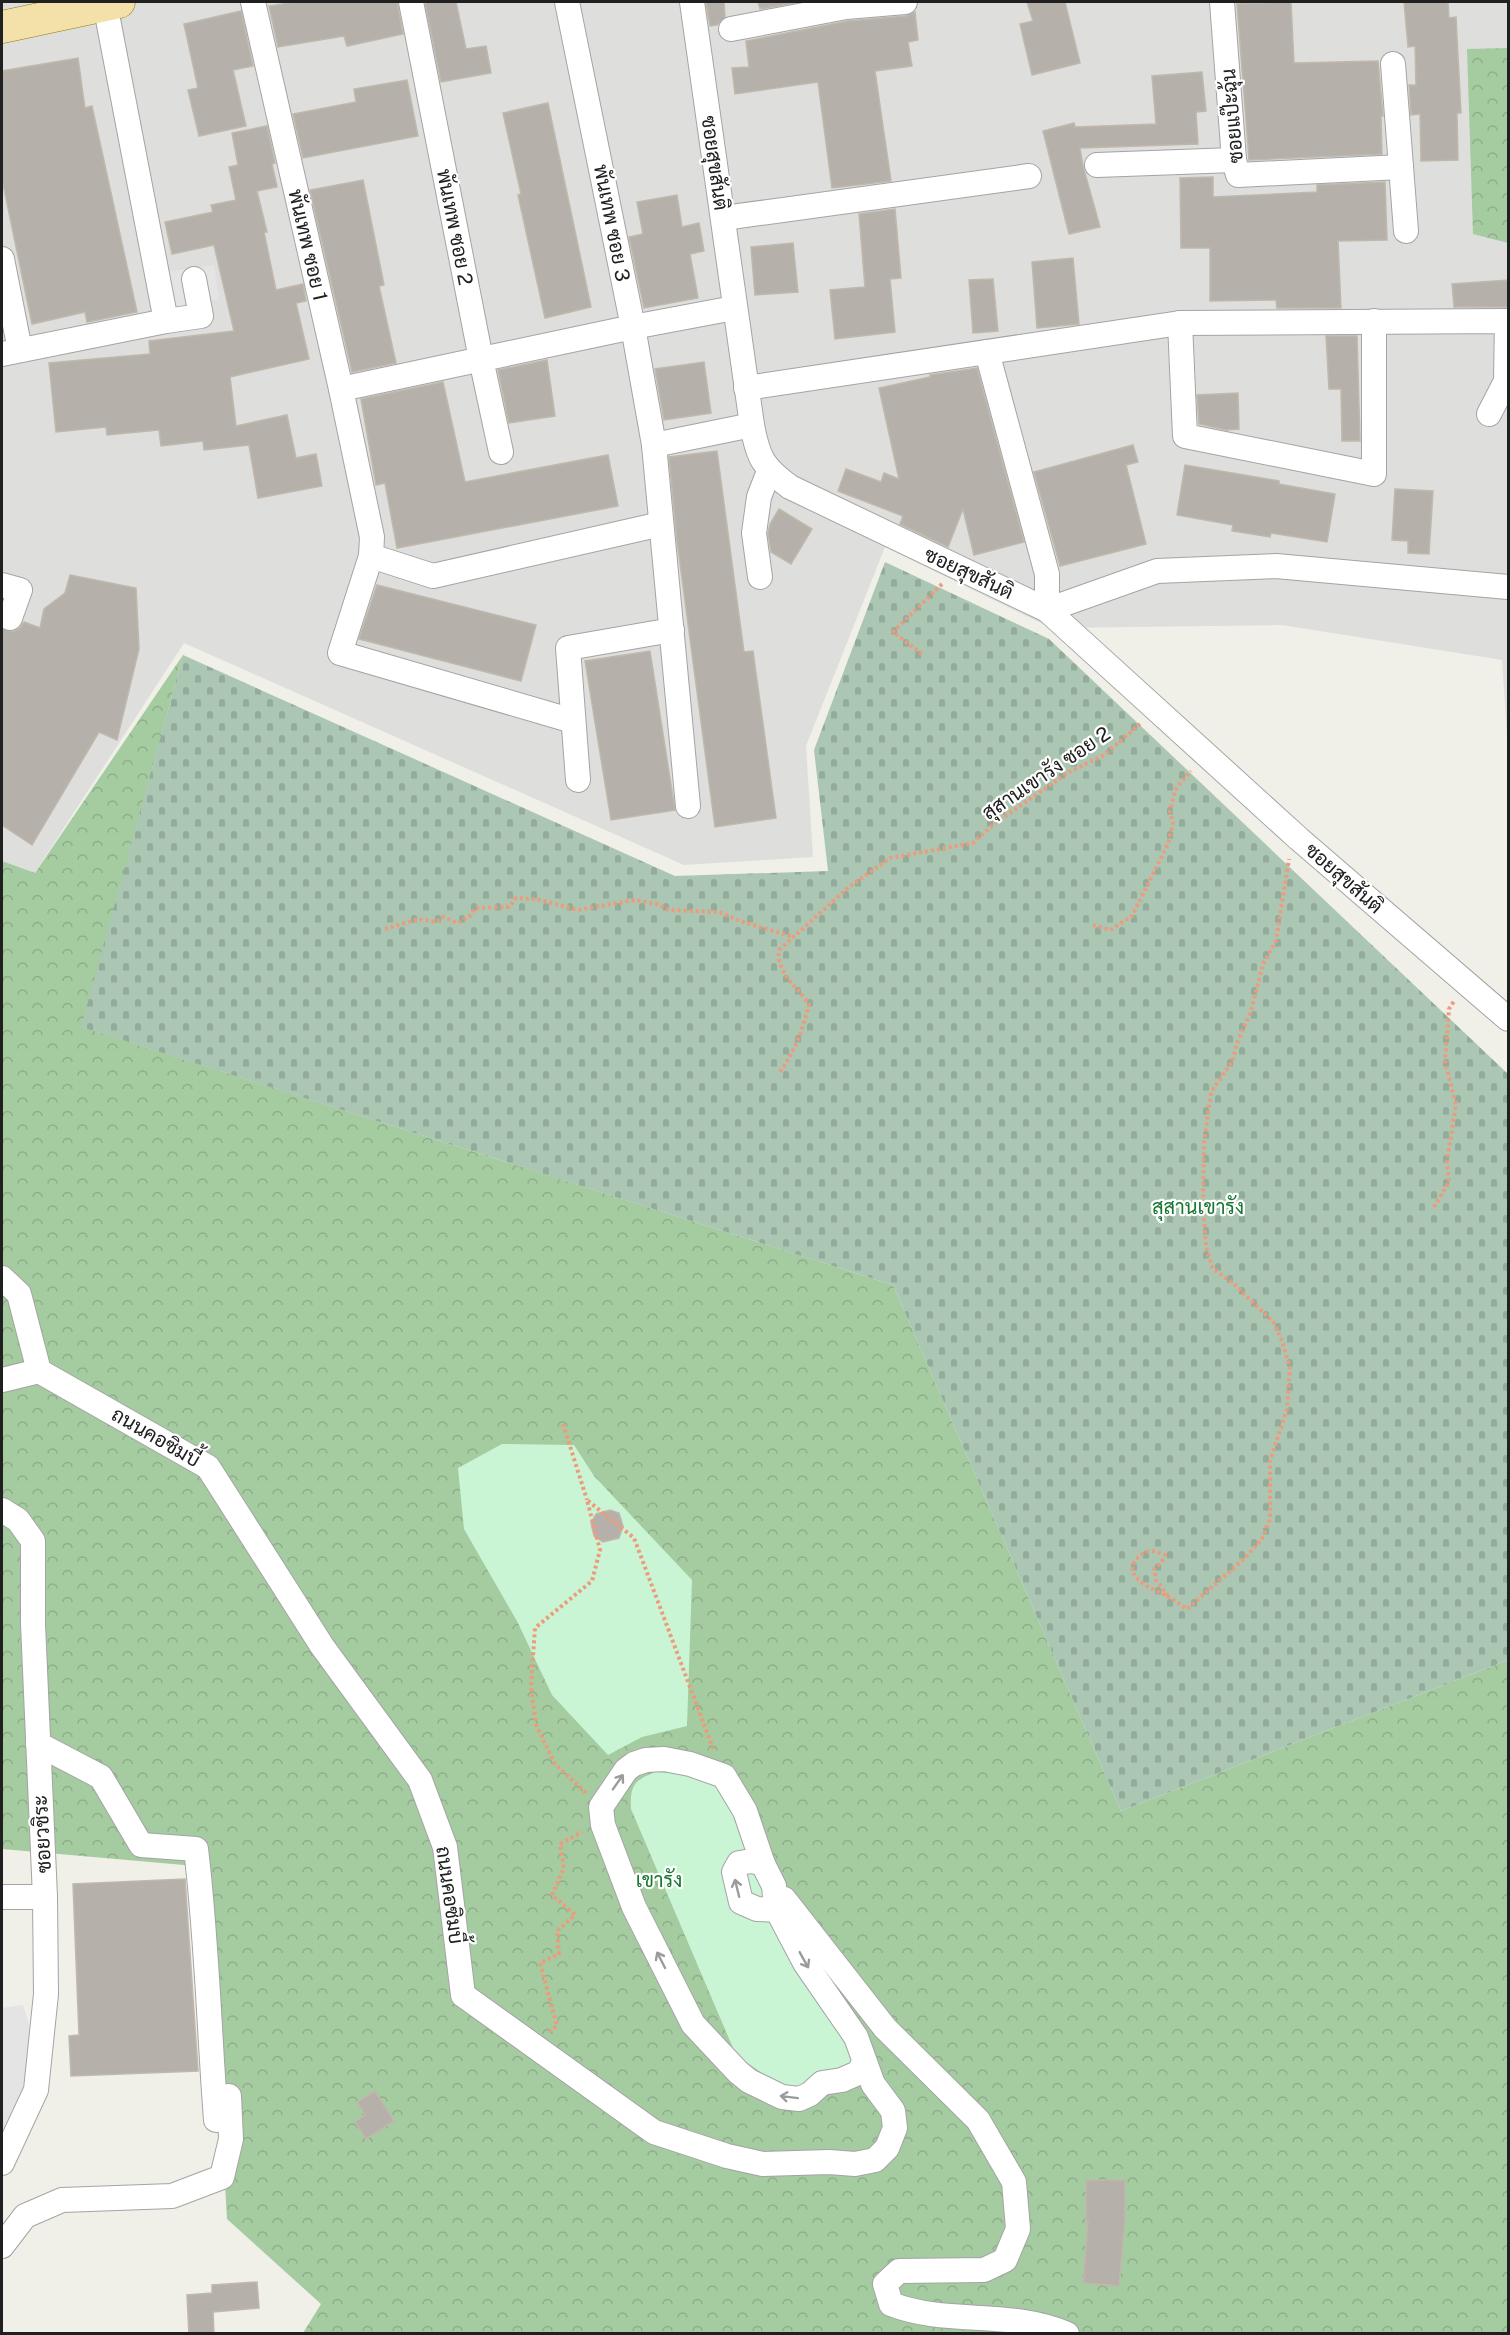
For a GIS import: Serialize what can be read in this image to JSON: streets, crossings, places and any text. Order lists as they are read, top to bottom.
{
  "streets": {
    "street": [
      "ซอยแป๊ะฉุ้น",
      "ซอยสุขสันติ",
      "พันเทพ ซอย 3",
      "พันเทพ ซอย 2",
      "พันเทพ ซอย 1",
      "ถนนคอซิมบี้",
      "ซอยวชิระ"
    ],
    "path": ["สุสานเขารัง ซอย 2"]
  },
  "crossings": [
    ["ซอยสุขสันติ", "สุสานเขารัง ซอย 2"]
  ],
  "parks": ["สุสานเขารัง", "เขารัง"]
}
